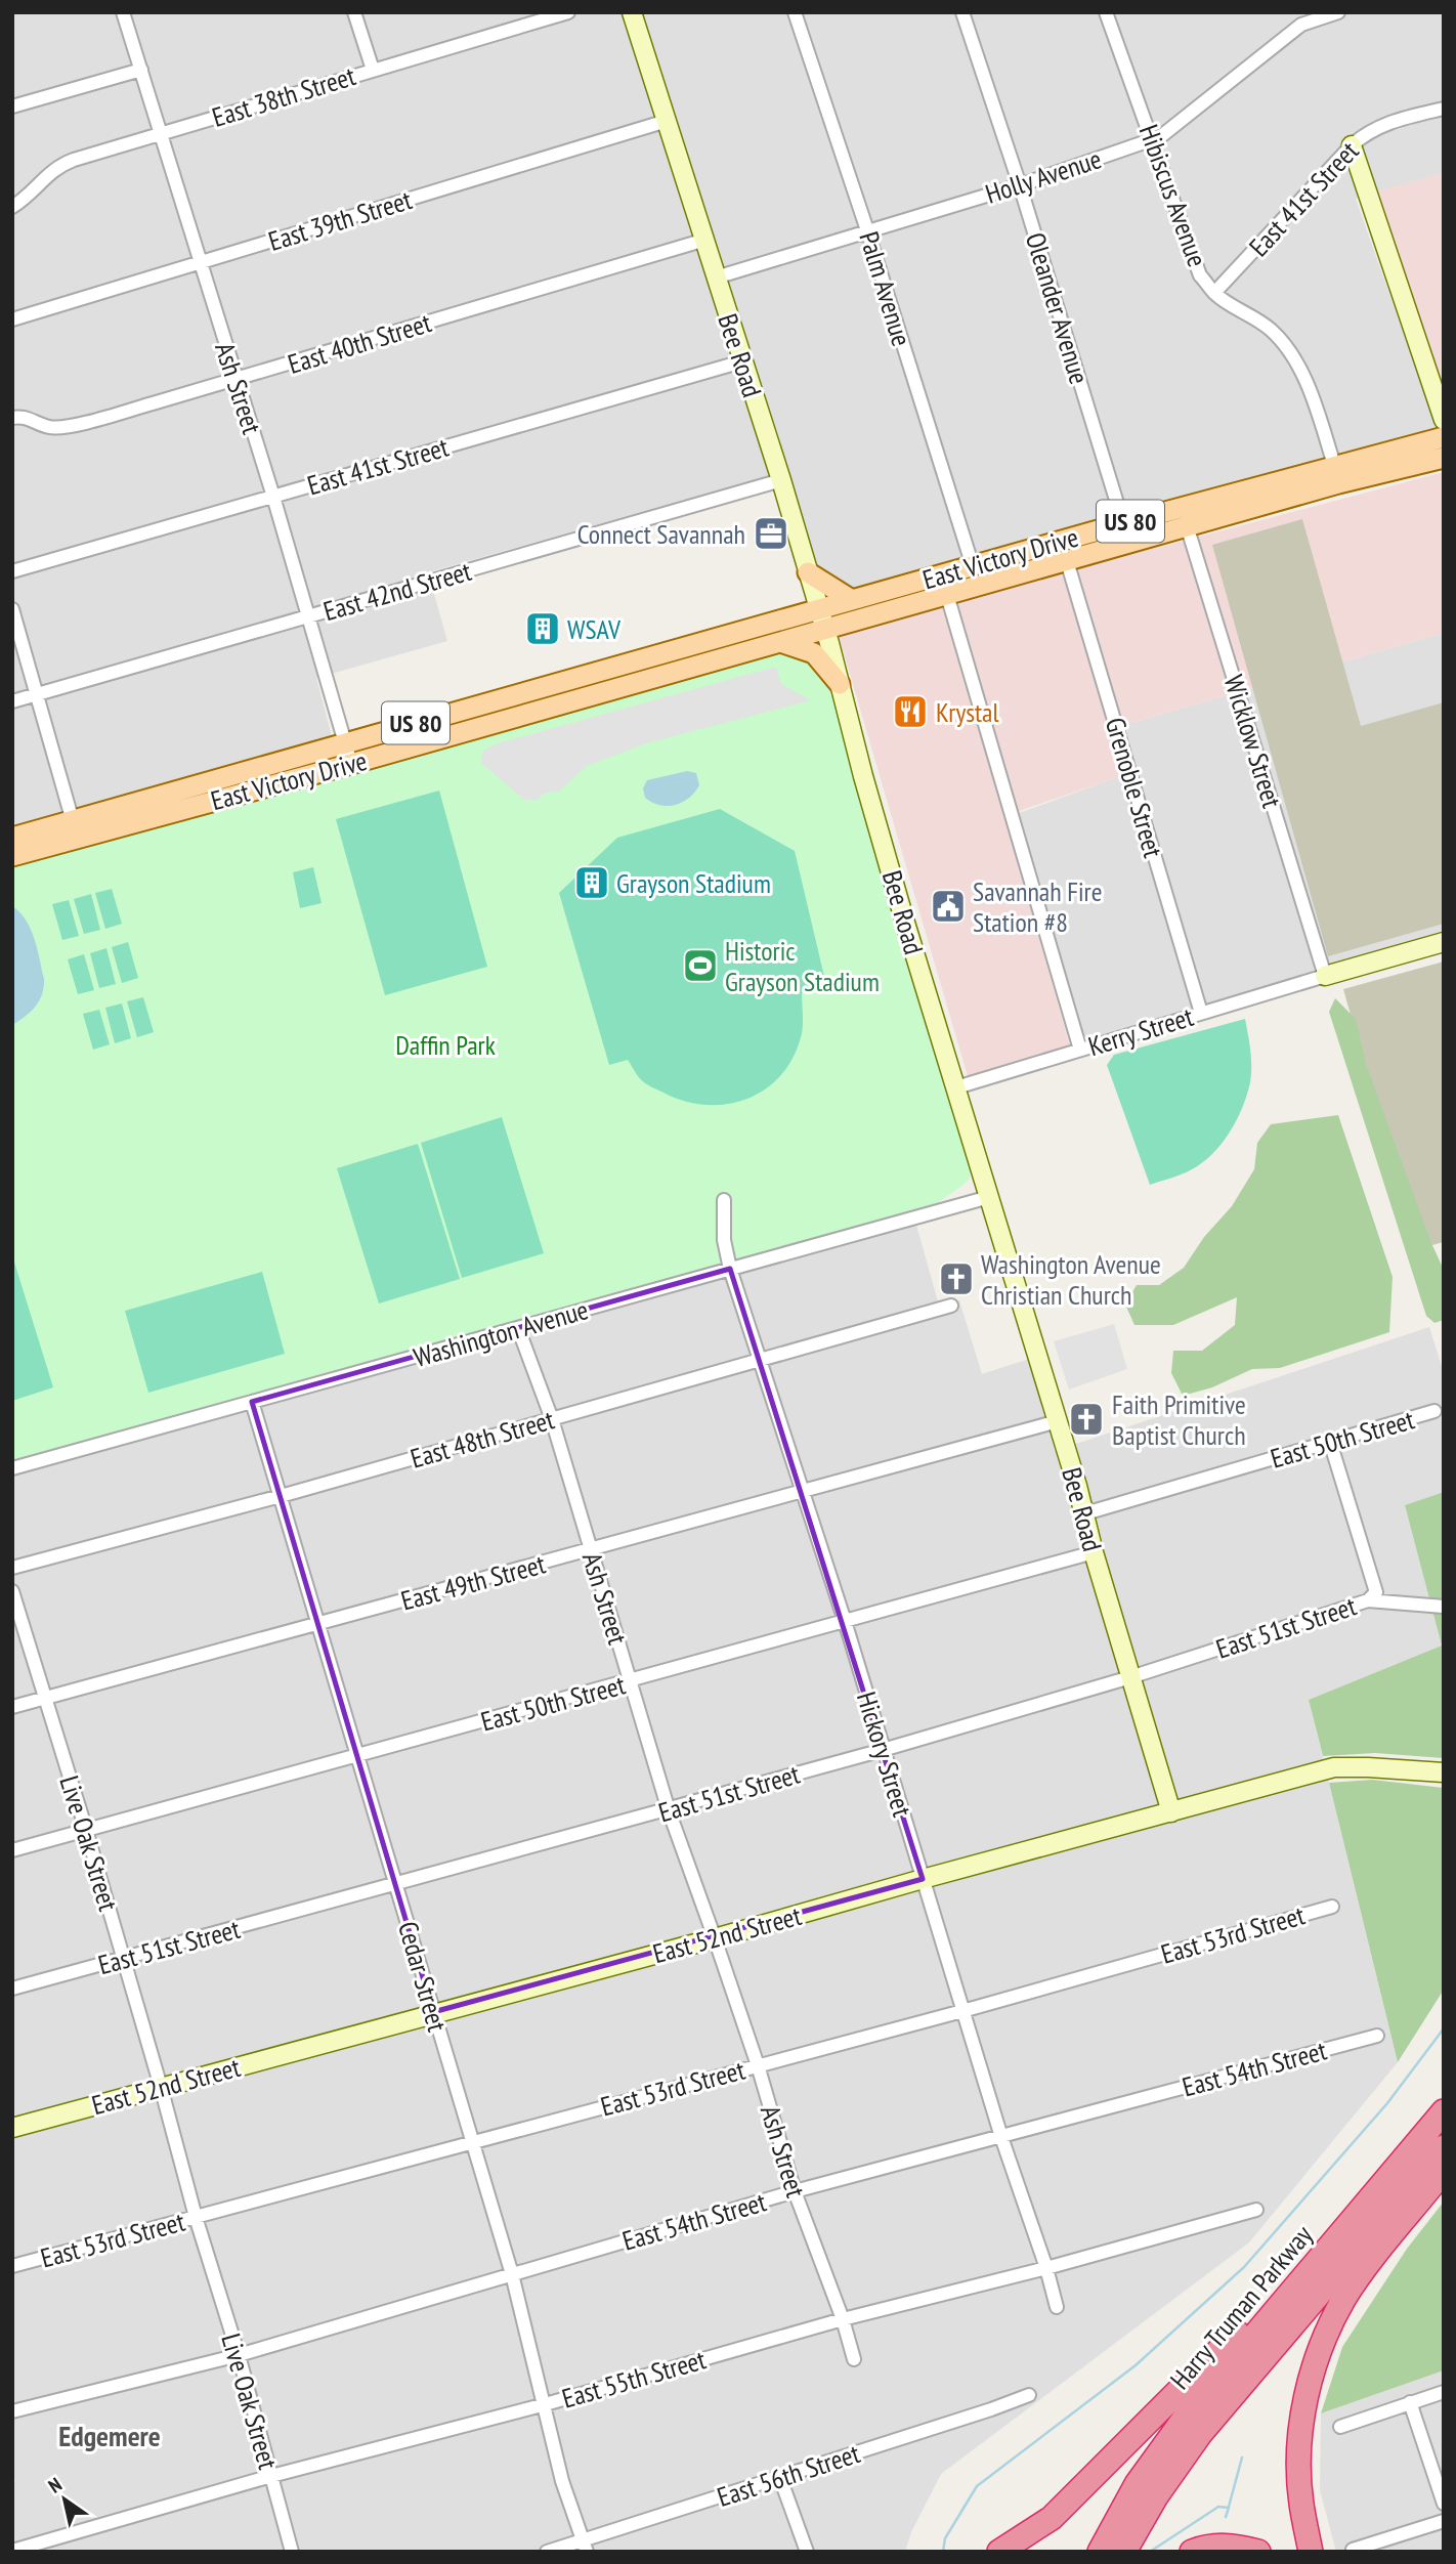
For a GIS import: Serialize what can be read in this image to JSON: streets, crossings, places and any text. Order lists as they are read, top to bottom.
{
  "streets": {
    "highway": ["Harry Truman Parkway"],
    "main road": [
      "Bee Road",
      "US 80",
      "East Victory Drive",
      "East 52nd Street"
    ],
    "street": [
      "East 38th Street",
      "Holly Avenue",
      "Hibiscus Avenue",
      "East 41st Street",
      "East 39th Street",
      "Palm Avenue",
      "Oleander Avenue",
      "East 40th Street",
      "Ash Street",
      "East 42nd Street",
      "Wicklow Street",
      "Grenoble Street",
      "Kerry Street",
      "Washington Avenue",
      "East 48th Street",
      "East 50th Street",
      "East 49th Street",
      "East 51st Street",
      "Hickory Street",
      "Live Oak Street",
      "East 53rd Street",
      "Cedar Street",
      "East 54th Street",
      "East 55th Street",
      "East 56th Street"
    ]
  },
  "crossings": [
    ["East 38th Street", "Ash Street"],
    ["Holly Avenue", "Hibiscus Avenue"],
    ["Holly Avenue", "Palm Avenue"],
    ["Holly Avenue", "Oleander Avenue"],
    ["Holly Avenue", "Bee Road"],
    ["Hibiscus Avenue", "East 41st Street"],
    ["Hibiscus Avenue", "East Victory Drive"],
    ["East 41st Street", "Bee Road"],
    ["East 41st Street", "Ash Street"],
    ["East 39th Street", "Bee Road"],
    ["East 39th Street", "Ash Street"],
    ["Palm Avenue", "East Victory Drive"],
    ["Oleander Avenue", "East Victory Drive"],
    ["East 40th Street", "Bee Road"],
    ["East 40th Street", "Ash Street"],
    ["Bee Road", "East Victory Drive"],
    ["Bee Road", "East 42nd Street"],
    ["Bee Road", "Kerry Street"],
    ["Bee Road", "Washington Avenue"],
    ["Bee Road", "East 50th Street"],
    ["Bee Road", "East 49th Street"],
    ["Bee Road", "East 51st Street"],
    ["Bee Road", "East 52nd Street"],
    ["Ash Street", "East Victory Drive"],
    ["Ash Street", "East 42nd Street"],
    ["Ash Street", "Washington Avenue"],
    ["Ash Street", "East 48th Street"],
    ["Ash Street", "East 50th Street"],
    ["Ash Street", "East 49th Street"],
    ["Ash Street", "East 51st Street"],
    ["Ash Street", "East 52nd Street"],
    ["Ash Street", "East 53rd Street"],
    ["Ash Street", "East 54th Street"],
    ["Ash Street", "East 55th Street"],
    ["East Victory Drive", "Wicklow Street"],
    ["East Victory Drive", "Grenoble Street"],
    ["Wicklow Street", "Kerry Street"],
    ["Grenoble Street", "Kerry Street"],
    ["Washington Avenue", "Hickory Street"],
    ["Washington Avenue", "Cedar Street"],
    ["East 48th Street", "Hickory Street"],
    ["East 48th Street", "Cedar Street"],
    ["East 50th Street", "Hickory Street"],
    ["East 50th Street", "Live Oak Street"],
    ["East 50th Street", "Cedar Street"],
    ["East 49th Street", "Hickory Street"],
    ["East 49th Street", "Live Oak Street"],
    ["East 49th Street", "Cedar Street"],
    ["East 51st Street", "Hickory Street"],
    ["East 51st Street", "Live Oak Street"],
    ["East 51st Street", "Cedar Street"],
    ["Hickory Street", "East 52nd Street"],
    ["Hickory Street", "East 53rd Street"],
    ["Hickory Street", "East 54th Street"],
    ["Hickory Street", "East 55th Street"],
    ["Live Oak Street", "East 52nd Street"],
    ["Live Oak Street", "East 53rd Street"],
    ["Live Oak Street", "East 54th Street"],
    ["Live Oak Street", "East 55th Street"],
    ["East 52nd Street", "Cedar Street"],
    ["East 53rd Street", "Cedar Street"],
    ["Cedar Street", "East 54th Street"],
    ["Cedar Street", "East 55th Street"],
    ["Cedar Street", "East 56th Street"]
  ],
  "districts": ["Edgemere"],
  "parks": ["Daffin Park"],
  "places": {
    "office": ["Connect Savannah"],
    "building": ["WSAV", "Grayson Stadium"],
    "restaurant": ["Krystal"],
    "public building": ["Savannah Fire Station #8"],
    "sports": ["Historic Grayson Stadium"],
    "church": ["Washington Avenue Christian Church", "Faith Primitive Baptist Church"]
  },
  "north": "top left"
}
